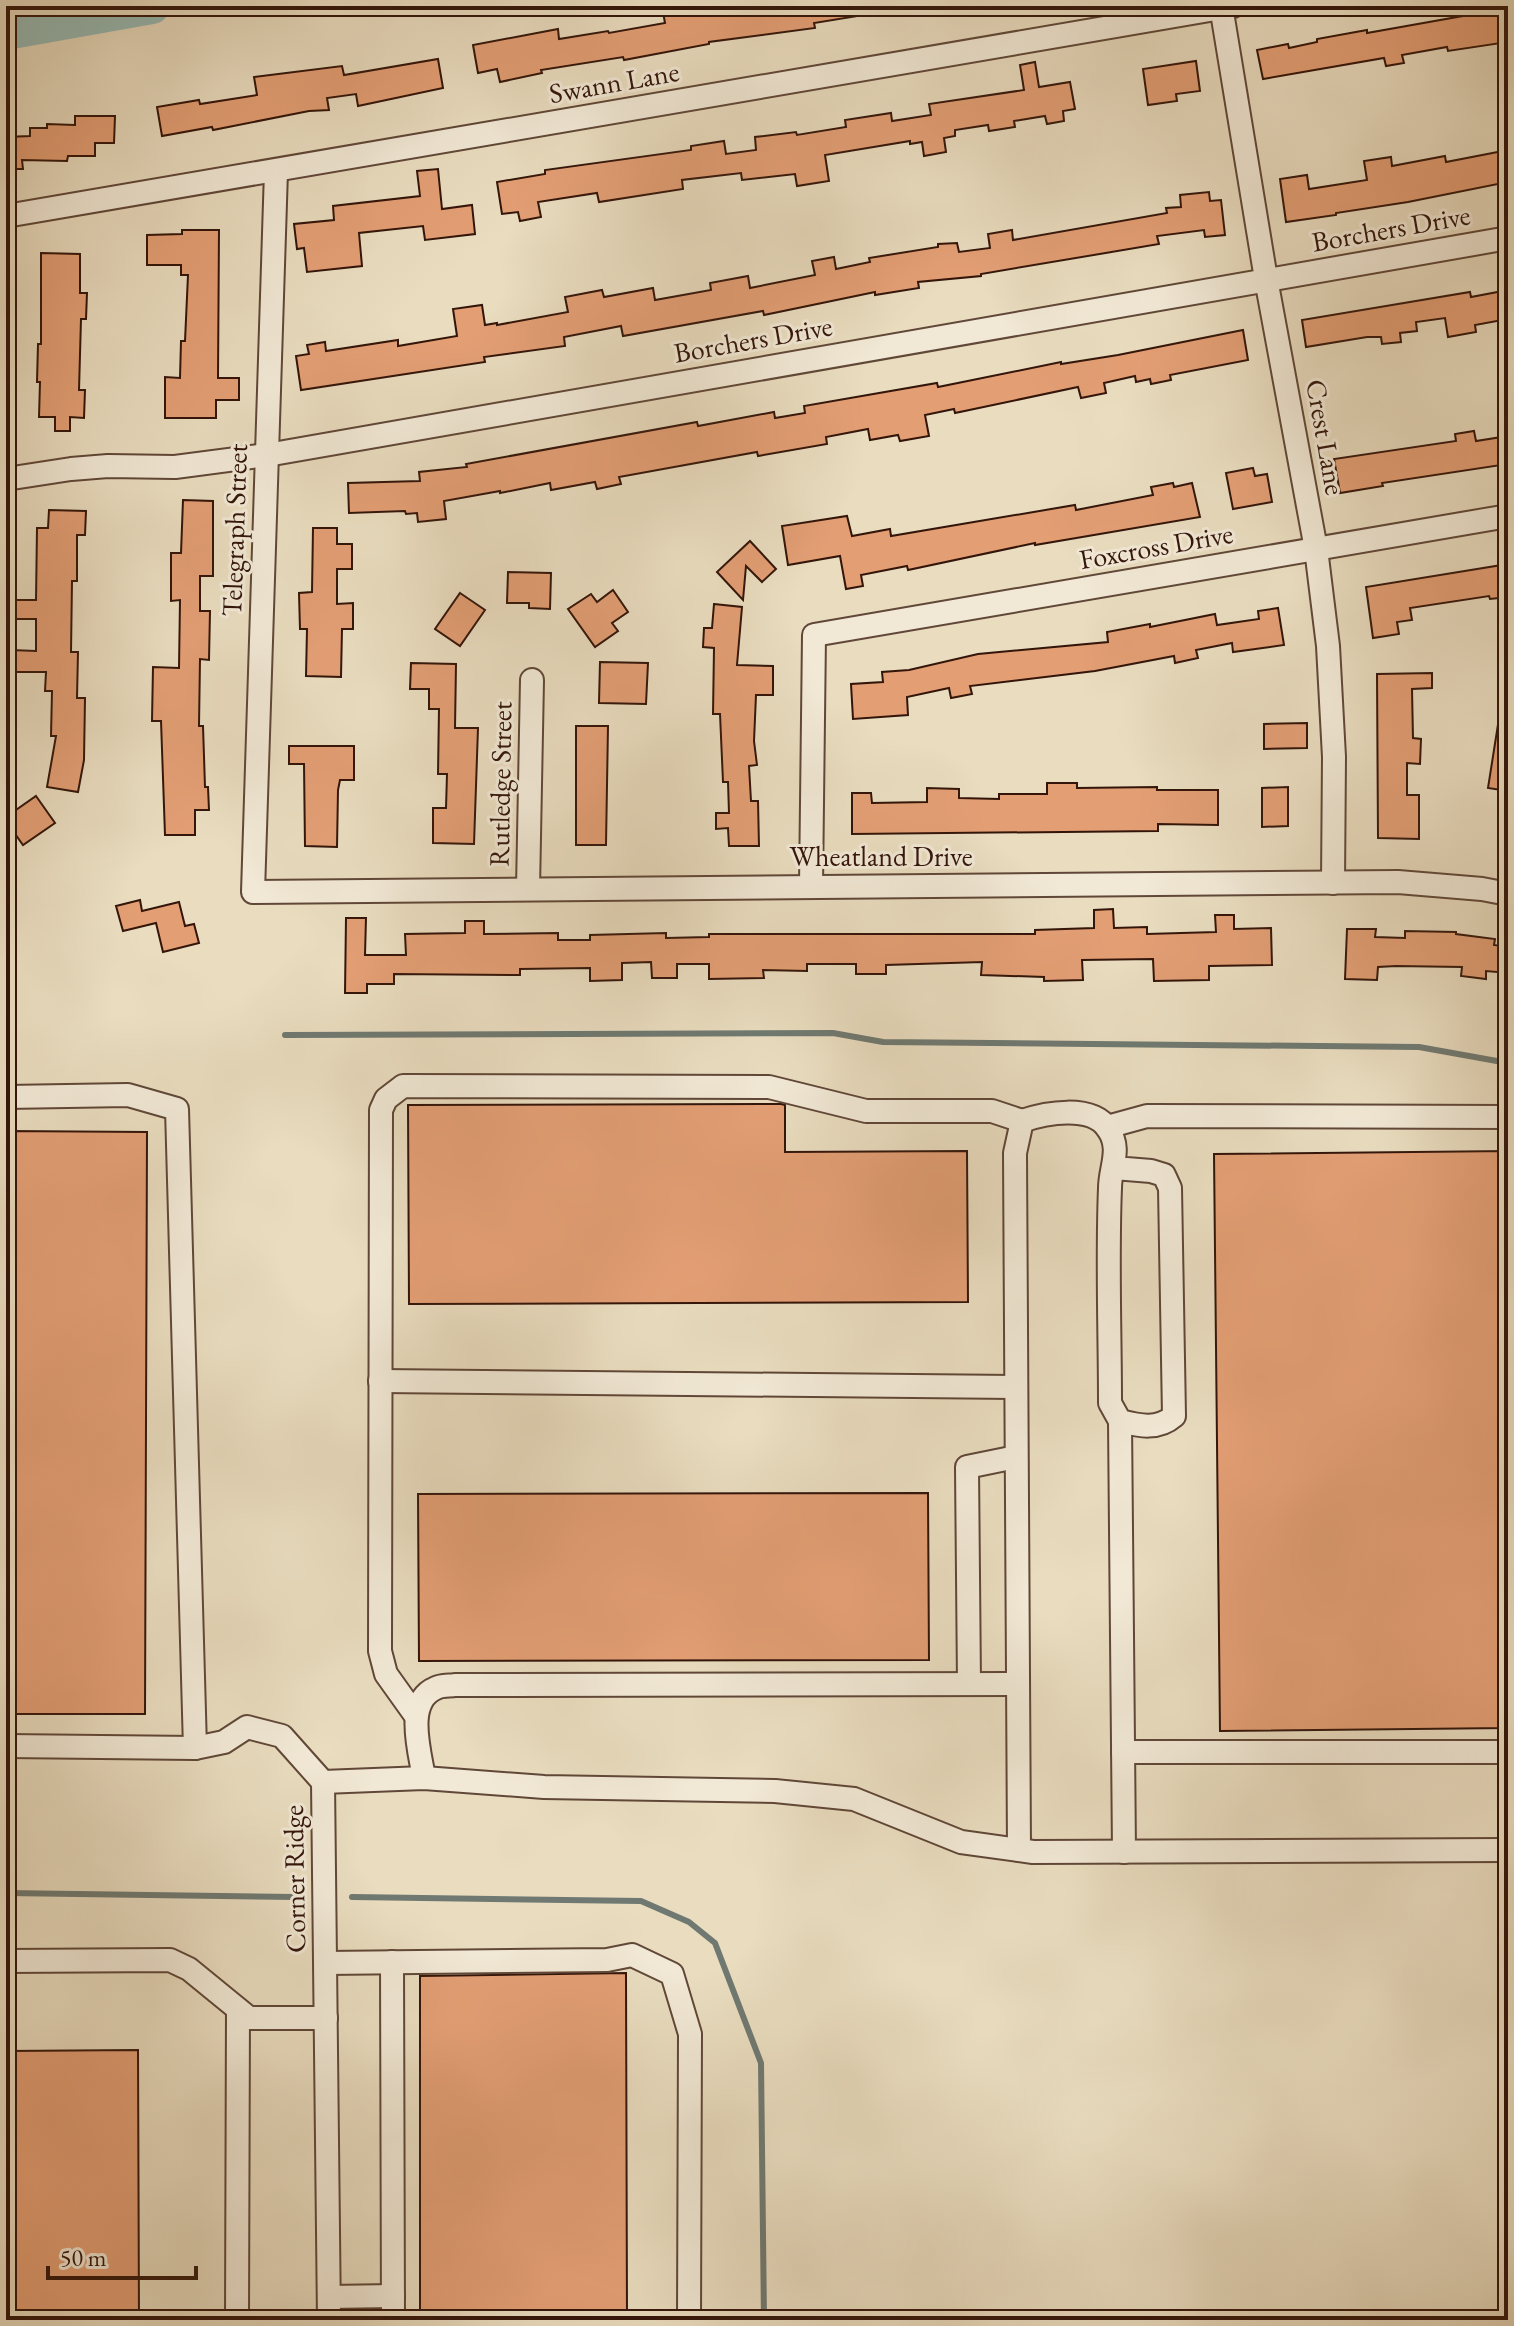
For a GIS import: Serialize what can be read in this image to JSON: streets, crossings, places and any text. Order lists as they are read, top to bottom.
{
  "streets": {
    "street": [
      "Swann Lane",
      "Borchers Drive",
      "Crest Lane",
      "Telegraph Street",
      "Foxcross Drive",
      "Rutledge Street",
      "Wheatland Drive",
      "Corner Ridge"
    ]
  },
  "crossings": [
    ["Swann Lane", "Crest Lane"],
    ["Swann Lane", "Telegraph Street"],
    ["Borchers Drive", "Crest Lane"],
    ["Borchers Drive", "Telegraph Street"],
    ["Crest Lane", "Foxcross Drive"],
    ["Crest Lane", "Wheatland Drive"],
    ["Telegraph Street", "Wheatland Drive"],
    ["Foxcross Drive", "Wheatland Drive"],
    ["Rutledge Street", "Wheatland Drive"]
  ],
  "scale_bar": "50 m"
}
